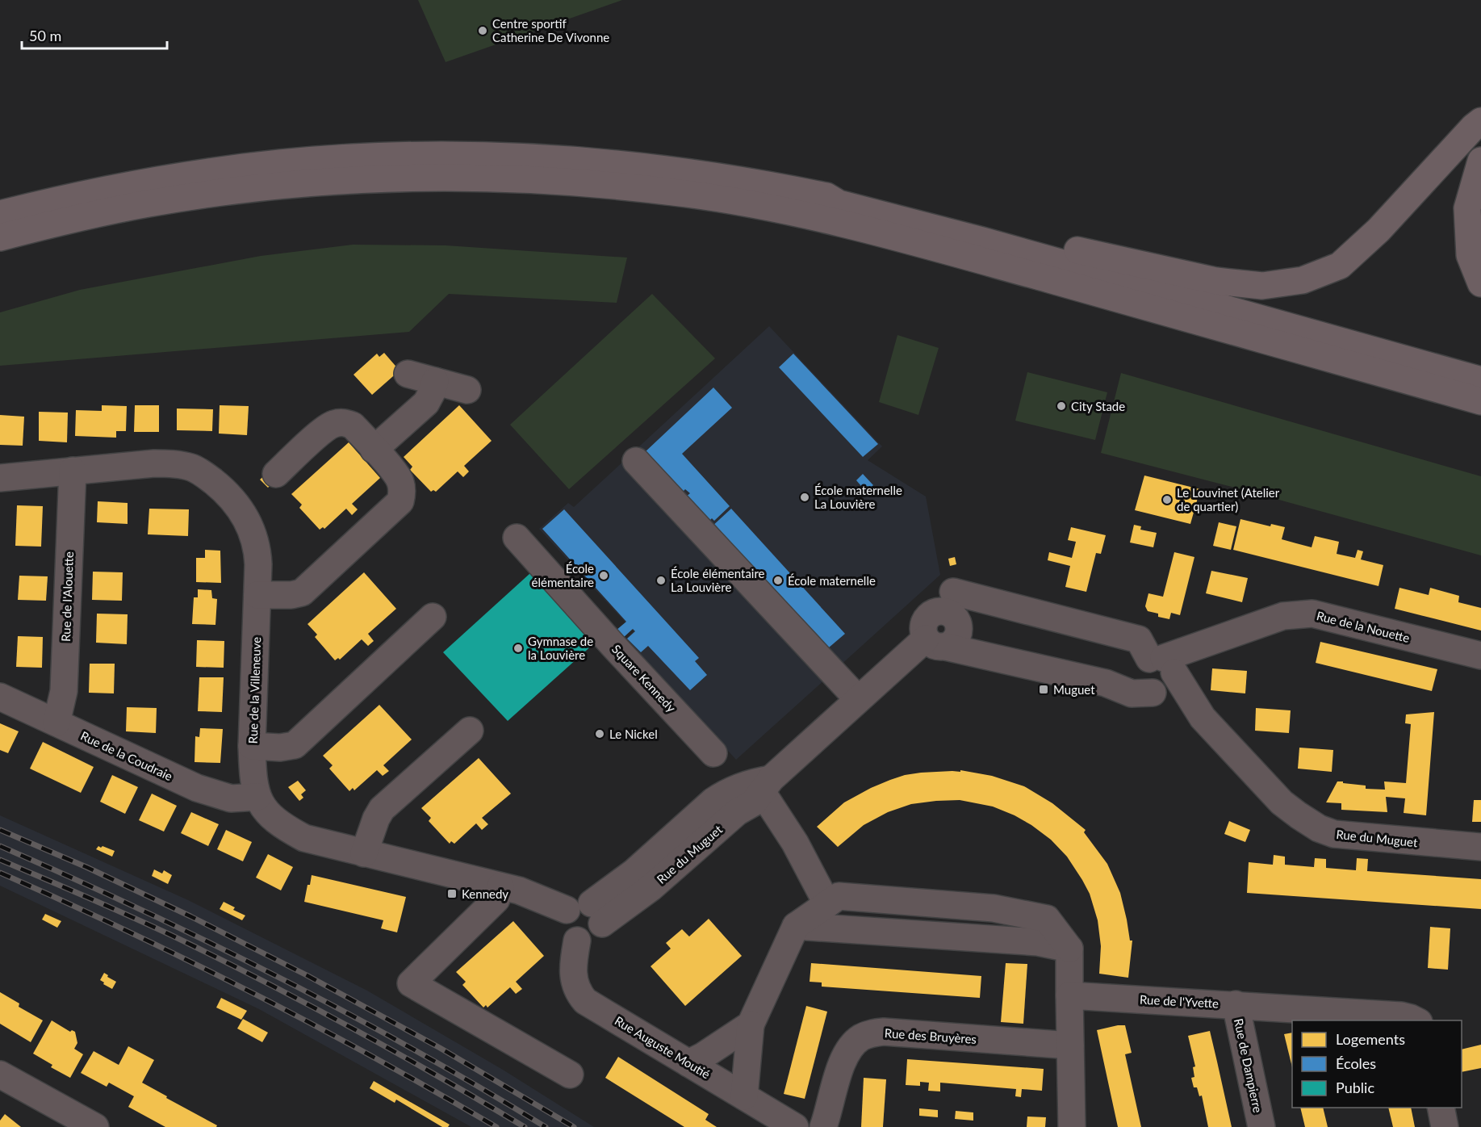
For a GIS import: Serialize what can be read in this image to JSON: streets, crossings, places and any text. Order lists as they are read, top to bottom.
{
  "streets": {
    "street": [
      "Rue de l'Alouette",
      "Rue de la Nouette",
      "Square Kennedy",
      "Rue de la Villeneuve",
      "Rue de la Coudraie",
      "Rue du Muguet",
      "Rue de l'Yvette",
      "Rue des Bruyères",
      "Rue Auguste Moutié",
      "Rue de Dampierre"
    ]
  },
  "crossings": [
    ["Rue de l'Alouette", "Rue de la Villeneuve"],
    ["Rue de l'Alouette", "Rue de la Coudraie"],
    ["Rue de la Nouette", "Rue du Muguet"],
    ["Rue de la Villeneuve", "Rue de la Coudraie"],
    ["Rue de la Villeneuve", "Rue du Muguet"],
    ["Rue de la Villeneuve", "Rue Auguste Moutié"],
    ["Rue du Muguet", "Rue Auguste Moutié"],
    ["Rue de l'Yvette", "Rue de Dampierre"]
  ],
  "places": {
    "other": [
      "Centre sportif Catherine De Vivonne",
      "City Stade",
      "École maternelle La Louvière",
      "Le Louvinet (Atelier de quartier)",
      "École élémentaire",
      "École élémentaire La Louvière",
      "École maternelle",
      "Gymnase de la Louvière",
      "Le Nickel"
    ],
    "transit": ["Muguet", "Kennedy"]
  },
  "legend": ["Logements", "Écoles", "Public"],
  "scale_bar": "50 m"
}
